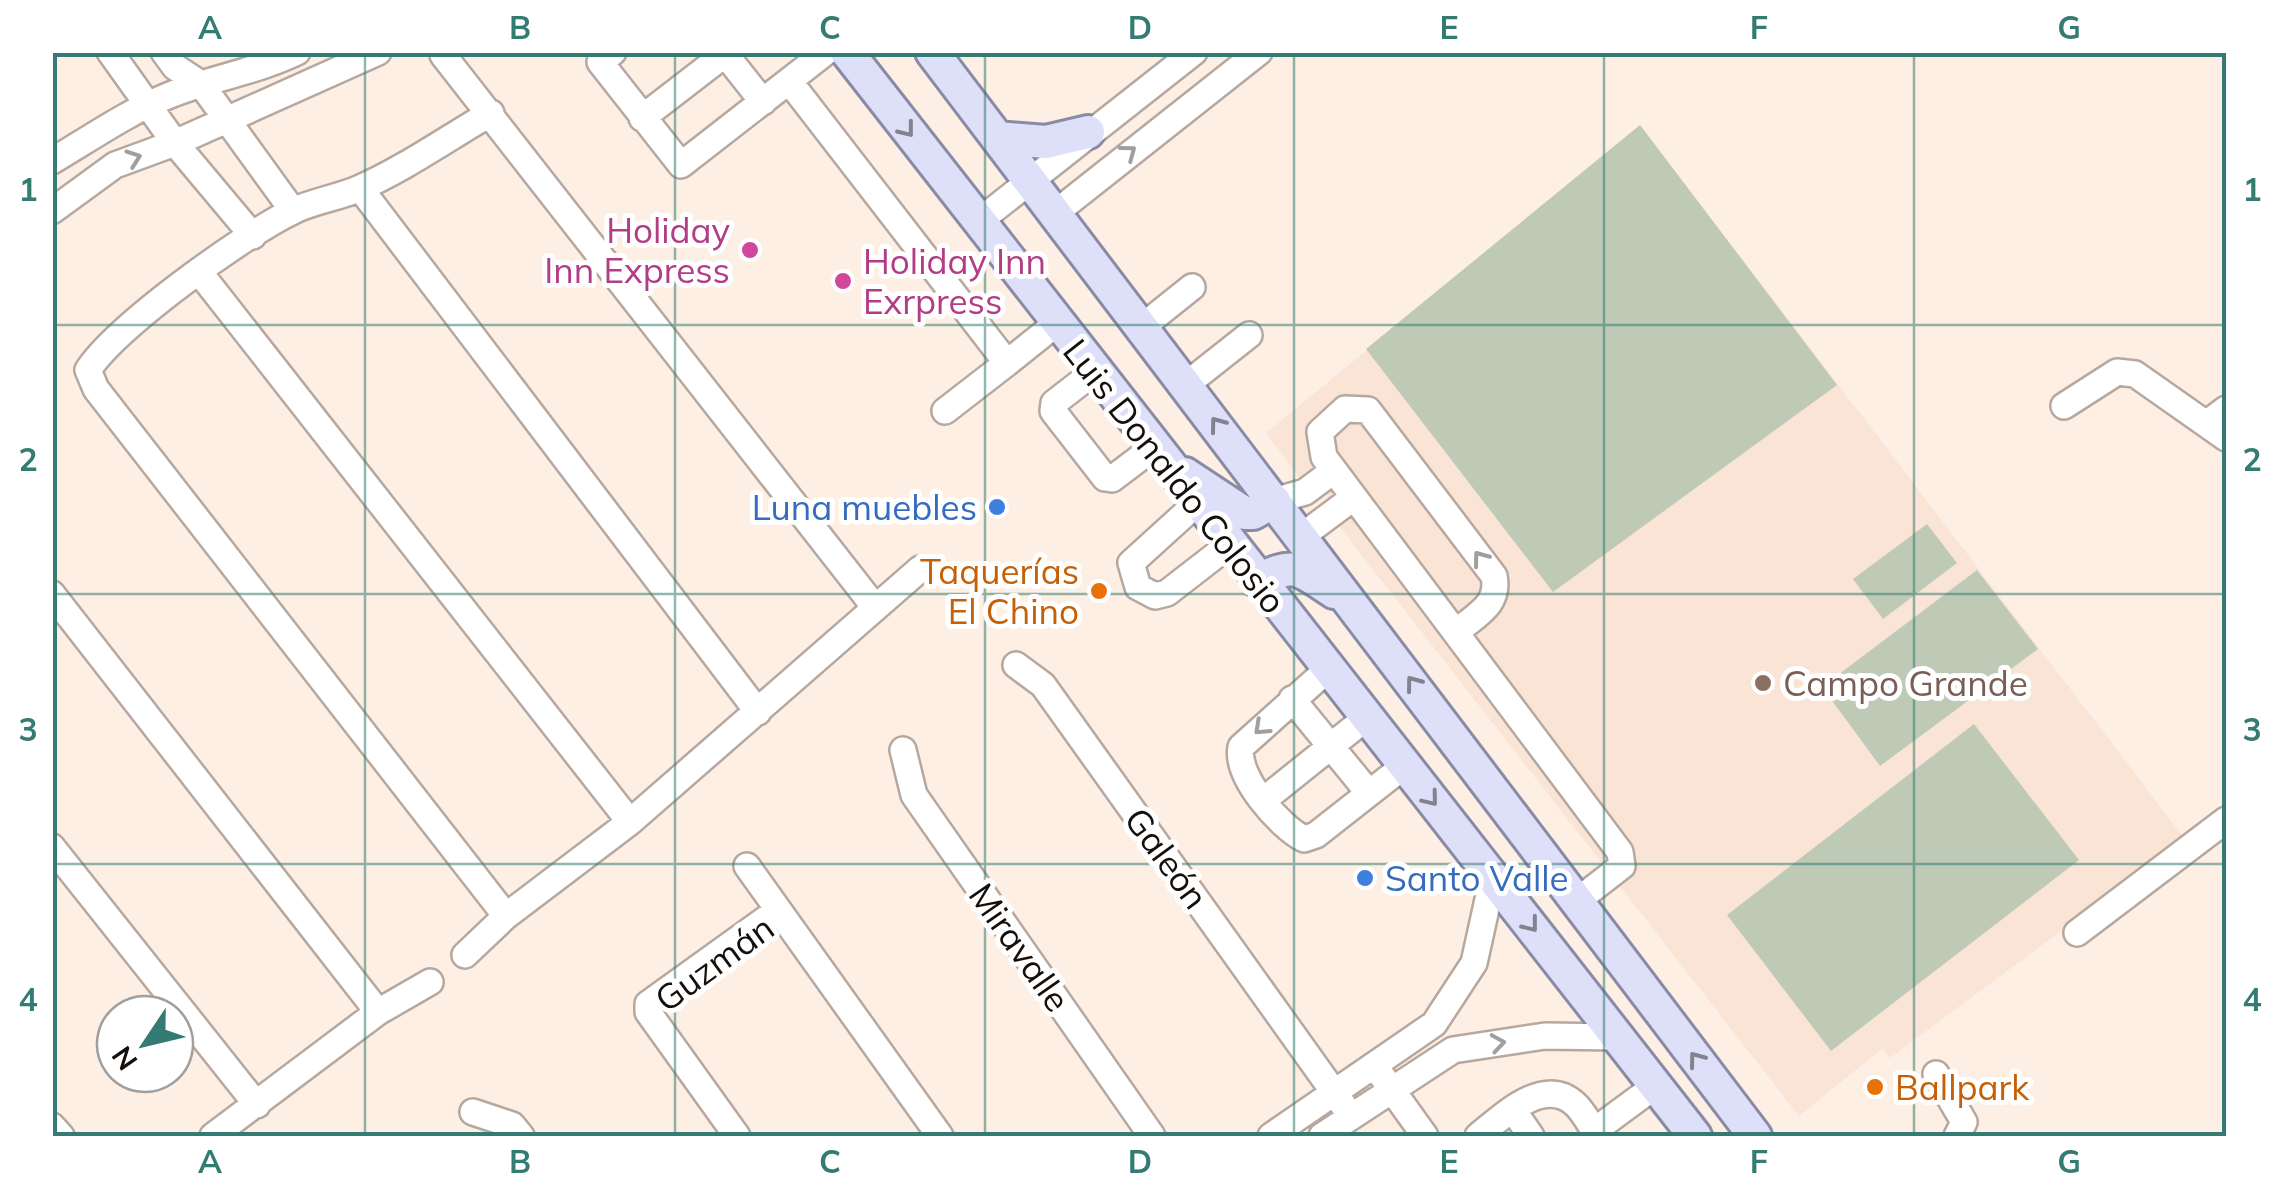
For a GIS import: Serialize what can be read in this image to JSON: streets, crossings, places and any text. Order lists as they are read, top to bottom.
{
  "streets": {
    "main road": ["Luis Donaldo Colosio"],
    "street": ["Galeón", "Miravalle", "Guzmán"]
  },
  "places": [
    "Holiday Inn Express",
    "Holiday Inn Exrpress",
    "Luna muebles",
    "Taquerías El Chino",
    "Campo Grande",
    "Santo Valle",
    "Ballpark"
  ],
  "north": "bottom left",
  "grid": {
    "columns": [
      "A",
      "B",
      "C",
      "D",
      "E",
      "F",
      "G"
    ],
    "rows": [
      "1",
      "2",
      "3",
      "4"
    ]
  }
}
